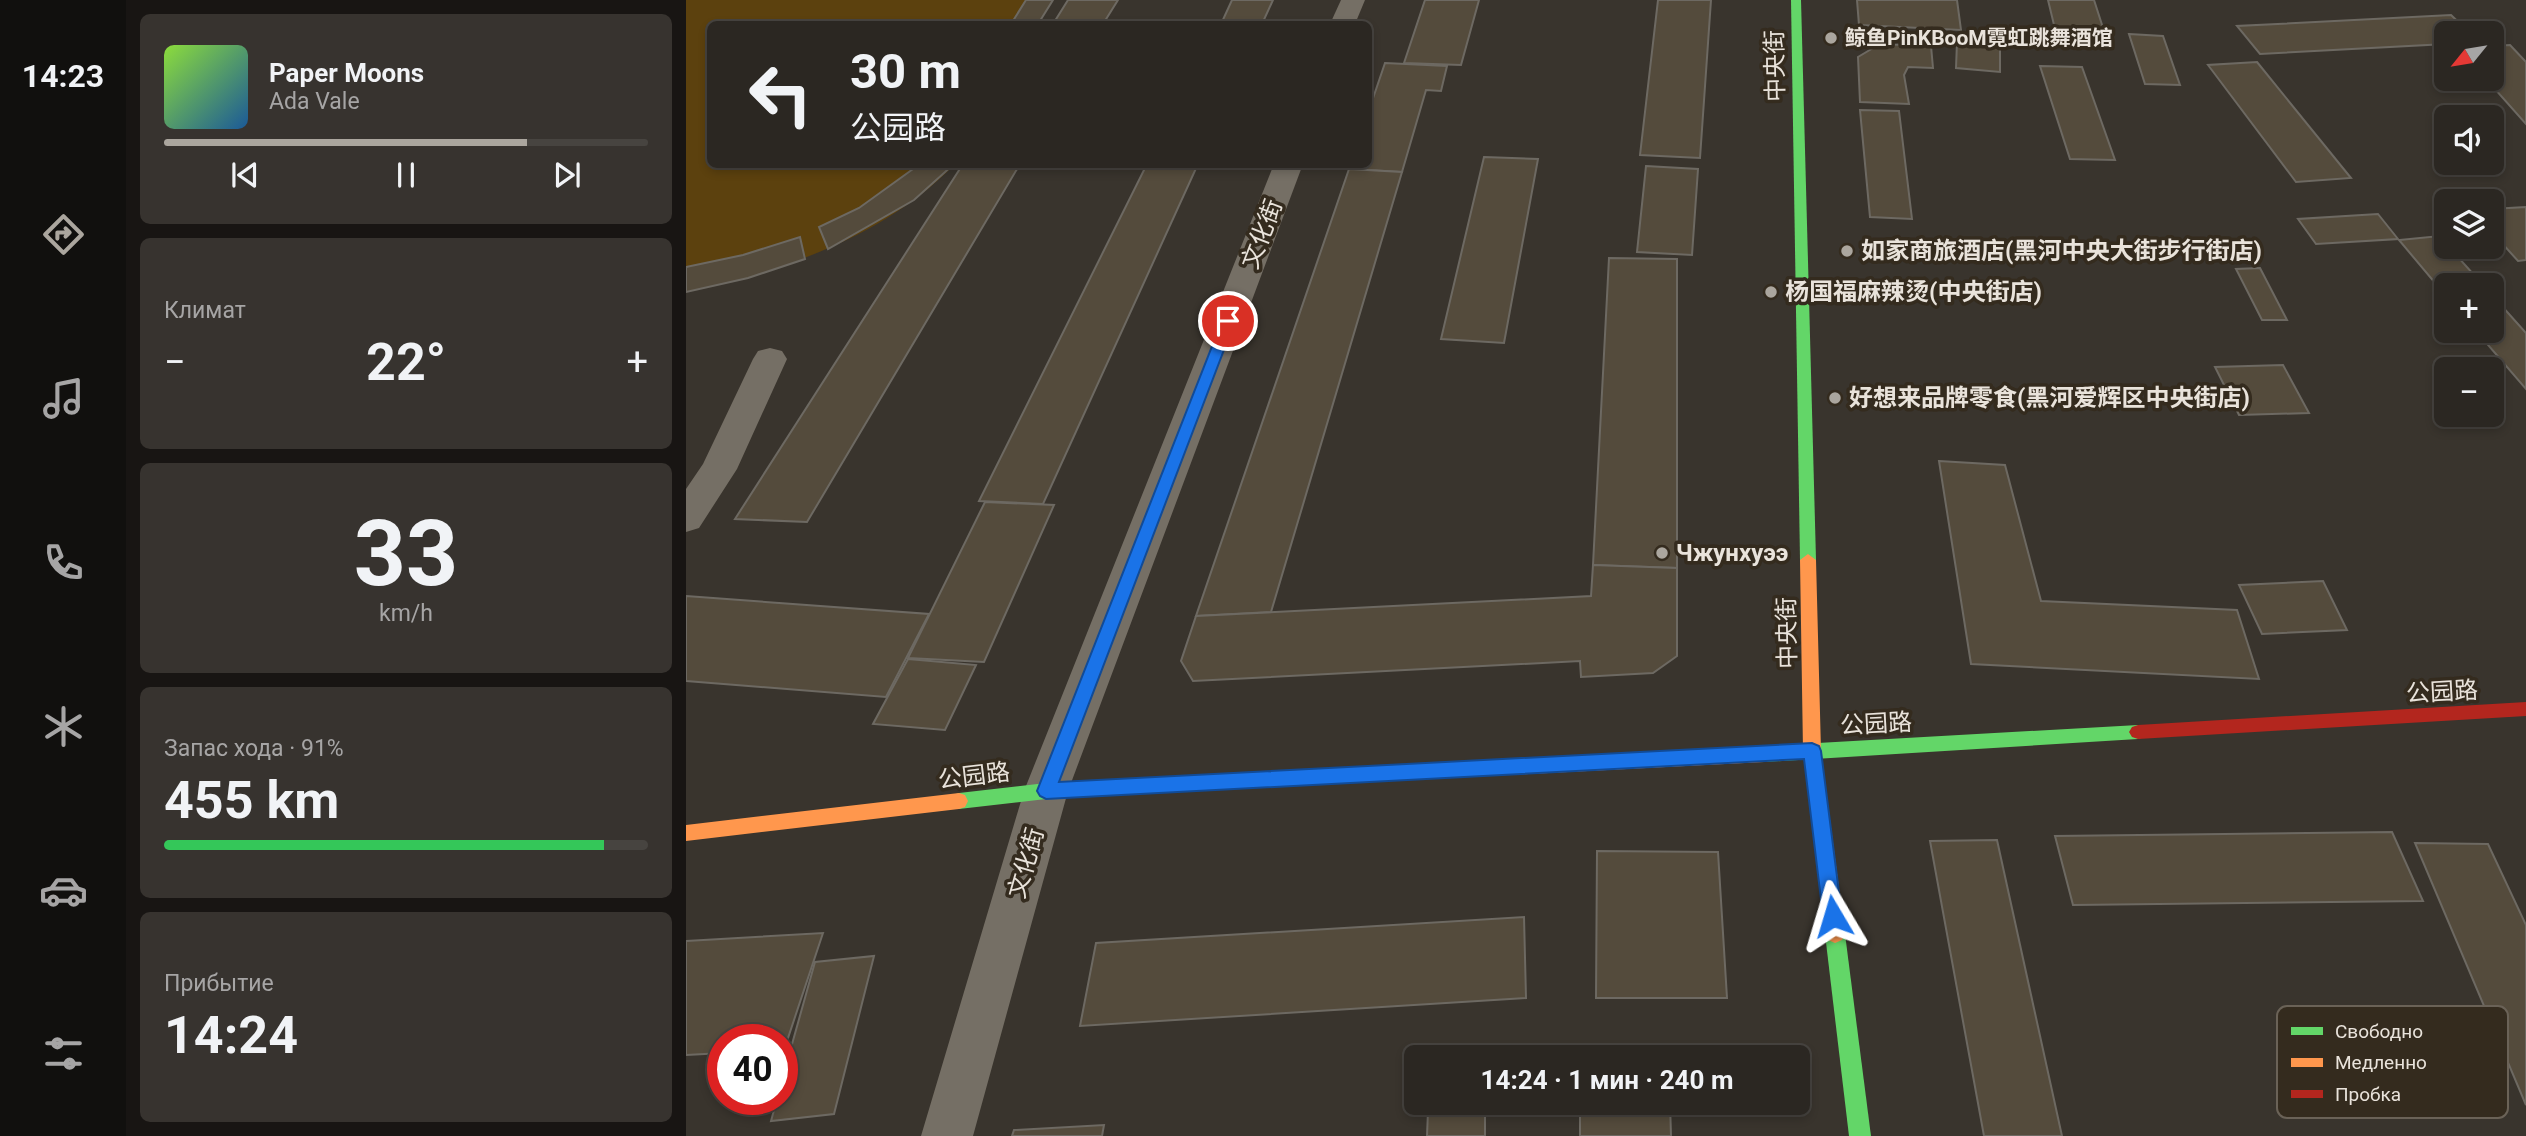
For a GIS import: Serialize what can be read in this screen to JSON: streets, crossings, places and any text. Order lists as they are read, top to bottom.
{
  "streets": {
    "street": ["中央街", "文化街", "公园路"]
  },
  "crossings": [
    ["中央街", "公园路"],
    ["文化街", "公园路"]
  ],
  "places": [
    "鲸鱼PinKBooM霓虹跳舞酒馆",
    "如家商旅酒店(黑河中央大街步行街店)",
    "杨国福麻辣烫(中央街店)",
    "好想来品牌零食(黑河爱辉区中央街店)",
    "Чжунхуээ"
  ],
  "legend": ["Свободно", "Медленно", "Пробка"],
  "north": "bottom left",
  "page": {
    "tabs": "14:23",
    "map_buttons": ["+", "−"],
    "turn": ["30 m", "公园路"],
    "song": ["Paper Moons", "Ada Vale"],
    "tile": [
      "Климат",
      ["33", "km/h"],
      ["Запас хода · 91%", "455 km"],
      ["Прибытие", "14:24"]
    ],
    "heat": ["−", "22°", "+"],
    "limit": "40",
    "trip": "14:24 · 1 мин · 240 m"
  }
}
